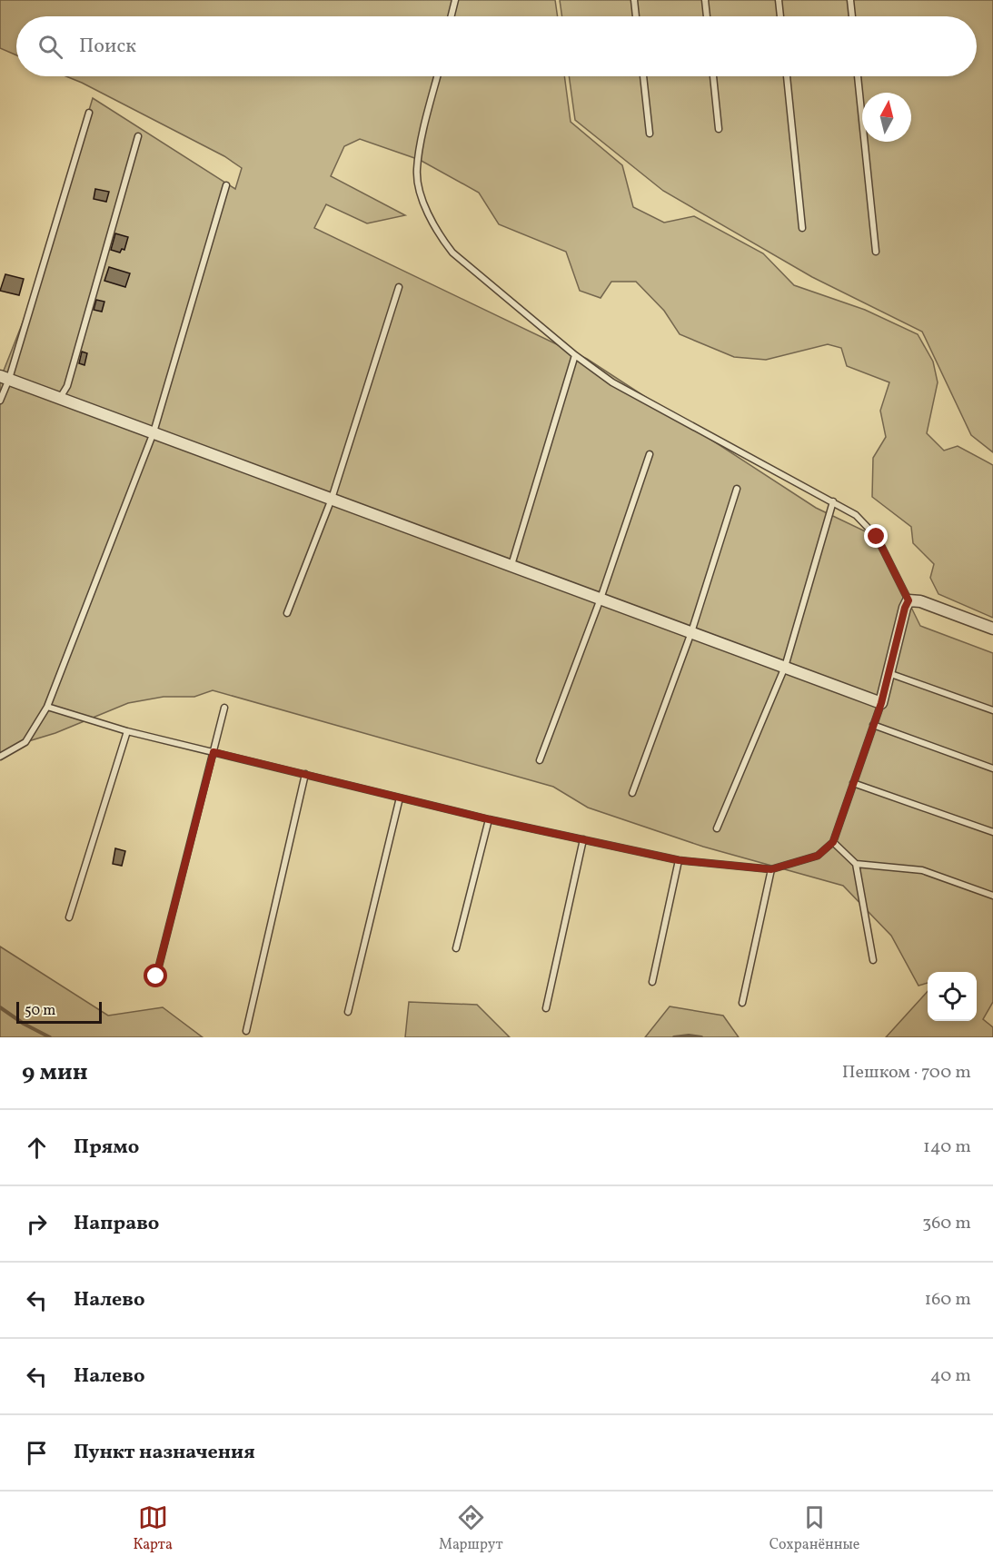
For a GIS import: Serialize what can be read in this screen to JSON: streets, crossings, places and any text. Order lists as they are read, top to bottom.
{
  "scale_bar": "50 m",
  "north": "top",
  "page": {
    "search": "Поиск",
    "scale": "50 m",
    "heading": ["9 мин", "Пешком · 700 m"],
    "list": [
      ["Прямо", "140 m"],
      ["Направо", "360 m"],
      ["Налево", "160 m"],
      ["Налево", "40 m"],
      "Пункт назначения"
    ],
    "nav": ["Карта", "Маршрут", "Сохранённые"]
  }
}
